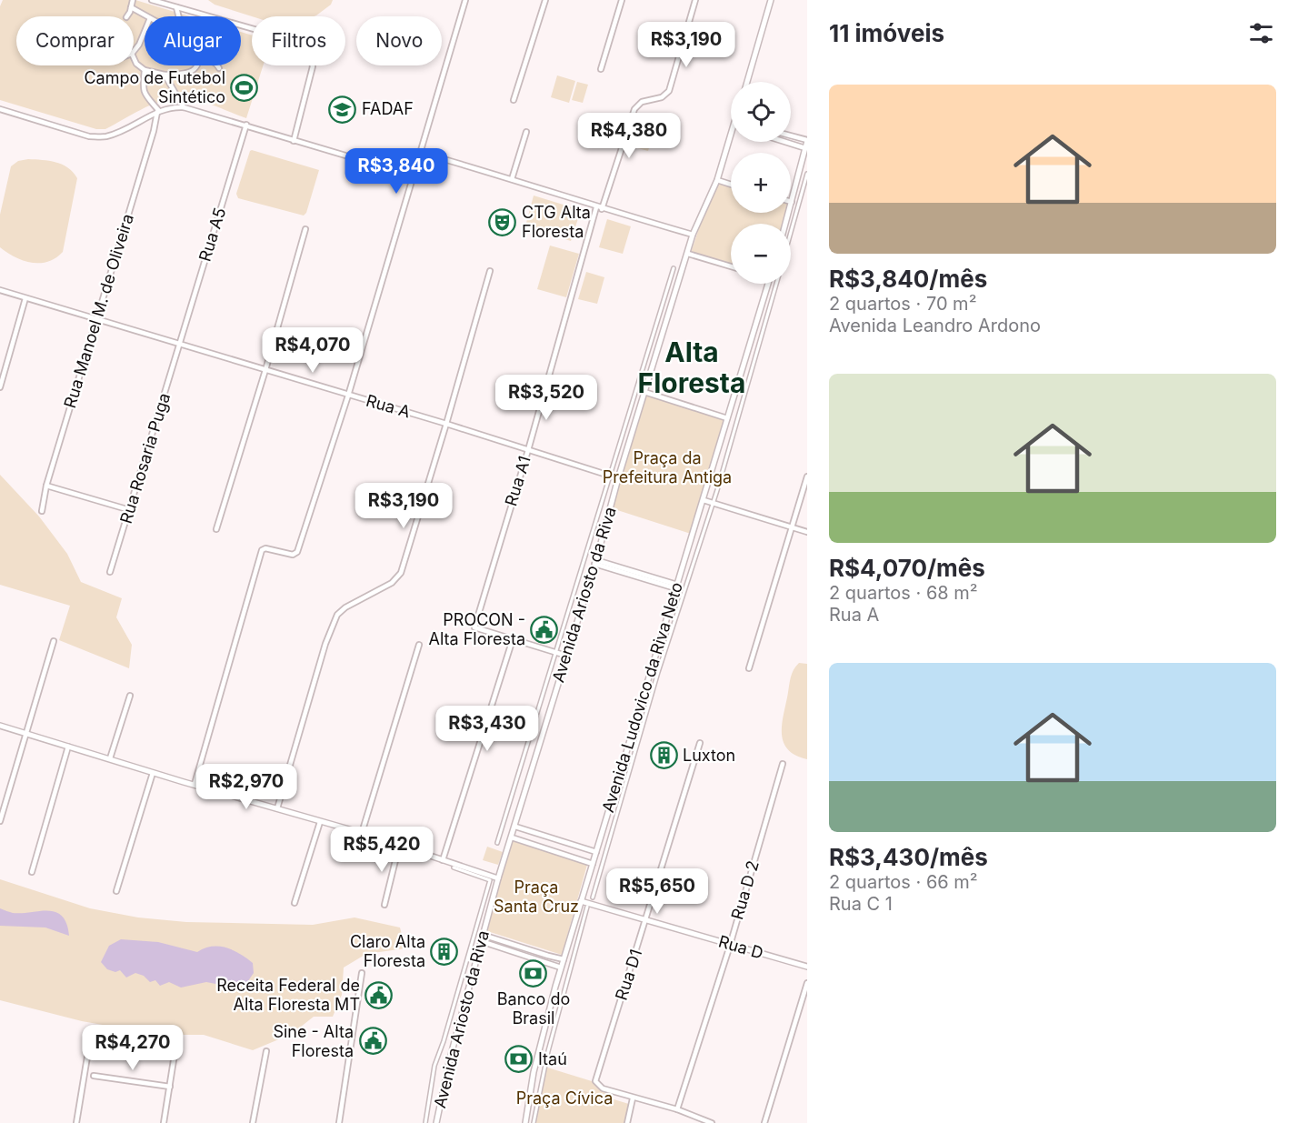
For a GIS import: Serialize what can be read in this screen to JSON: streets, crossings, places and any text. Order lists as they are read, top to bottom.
{
  "streets": {
    "street": [
      "Rua A5",
      "Rua Manoel M. de Oliveira",
      "Rua A",
      "Rua Rosaria Puga",
      "Rua A1",
      "Avenida Ariosto da Riva",
      "Avenida Ludovico da Riva Neto",
      "Rua D 2",
      "Rua D",
      "Rua D1"
    ]
  },
  "crossings": [
    ["Rua A5", "Rua A"],
    ["Rua A5", "Rua Rosaria Puga"],
    ["Rua Manoel M. de Oliveira", "Rua A"],
    ["Rua A", "Rua Rosaria Puga"],
    ["Rua A", "Rua A1"],
    ["Rua A", "Avenida Ariosto da Riva"],
    ["Avenida Ludovico da Riva Neto", "Rua D"],
    ["Rua D 2", "Rua D"],
    ["Rua D", "Rua D1"]
  ],
  "districts": ["Alta Floresta"],
  "parks": ["Praça da Prefeitura Antiga", "Praça Santa Cruz", "Praça Cívica"],
  "places": {
    "sports": ["Campo de Futebol Sintético"],
    "school or university": ["FADAF"],
    "theatre": ["CTG Alta Floresta"],
    "public building": ["PROCON - Alta Floresta", "Receita Federal de Alta Floresta MT", "Sine - Alta Floresta"],
    "building": ["Luxton", "Claro Alta Floresta"],
    "bank": ["Banco do Brasil", "Itaú"]
  },
  "page": {
    "heading": "11 imóveis",
    "chip": [
      "Comprar",
      "Alugar",
      "Filtros",
      "Novo"
    ],
    "price": [
      "R$3,190",
      "R$4,380",
      "R$3,840",
      "R$4,070",
      "R$3,520",
      "R$3,190",
      "R$3,430",
      "R$2,970",
      "R$5,420",
      "R$5,650",
      "R$4,270"
    ],
    "list": [
      {
        "name": "R$3,840/mês",
        "note": "2 quartos · 70 m² · Avenida Leandro Ardono"
      },
      {
        "name": "R$4,070/mês",
        "note": "2 quartos · 68 m² · Rua A"
      },
      {
        "name": "R$3,430/mês",
        "note": "2 quartos · 66 m² · Rua C 1"
      }
    ],
    "map_buttons": ["+", "−"]
  }
}
